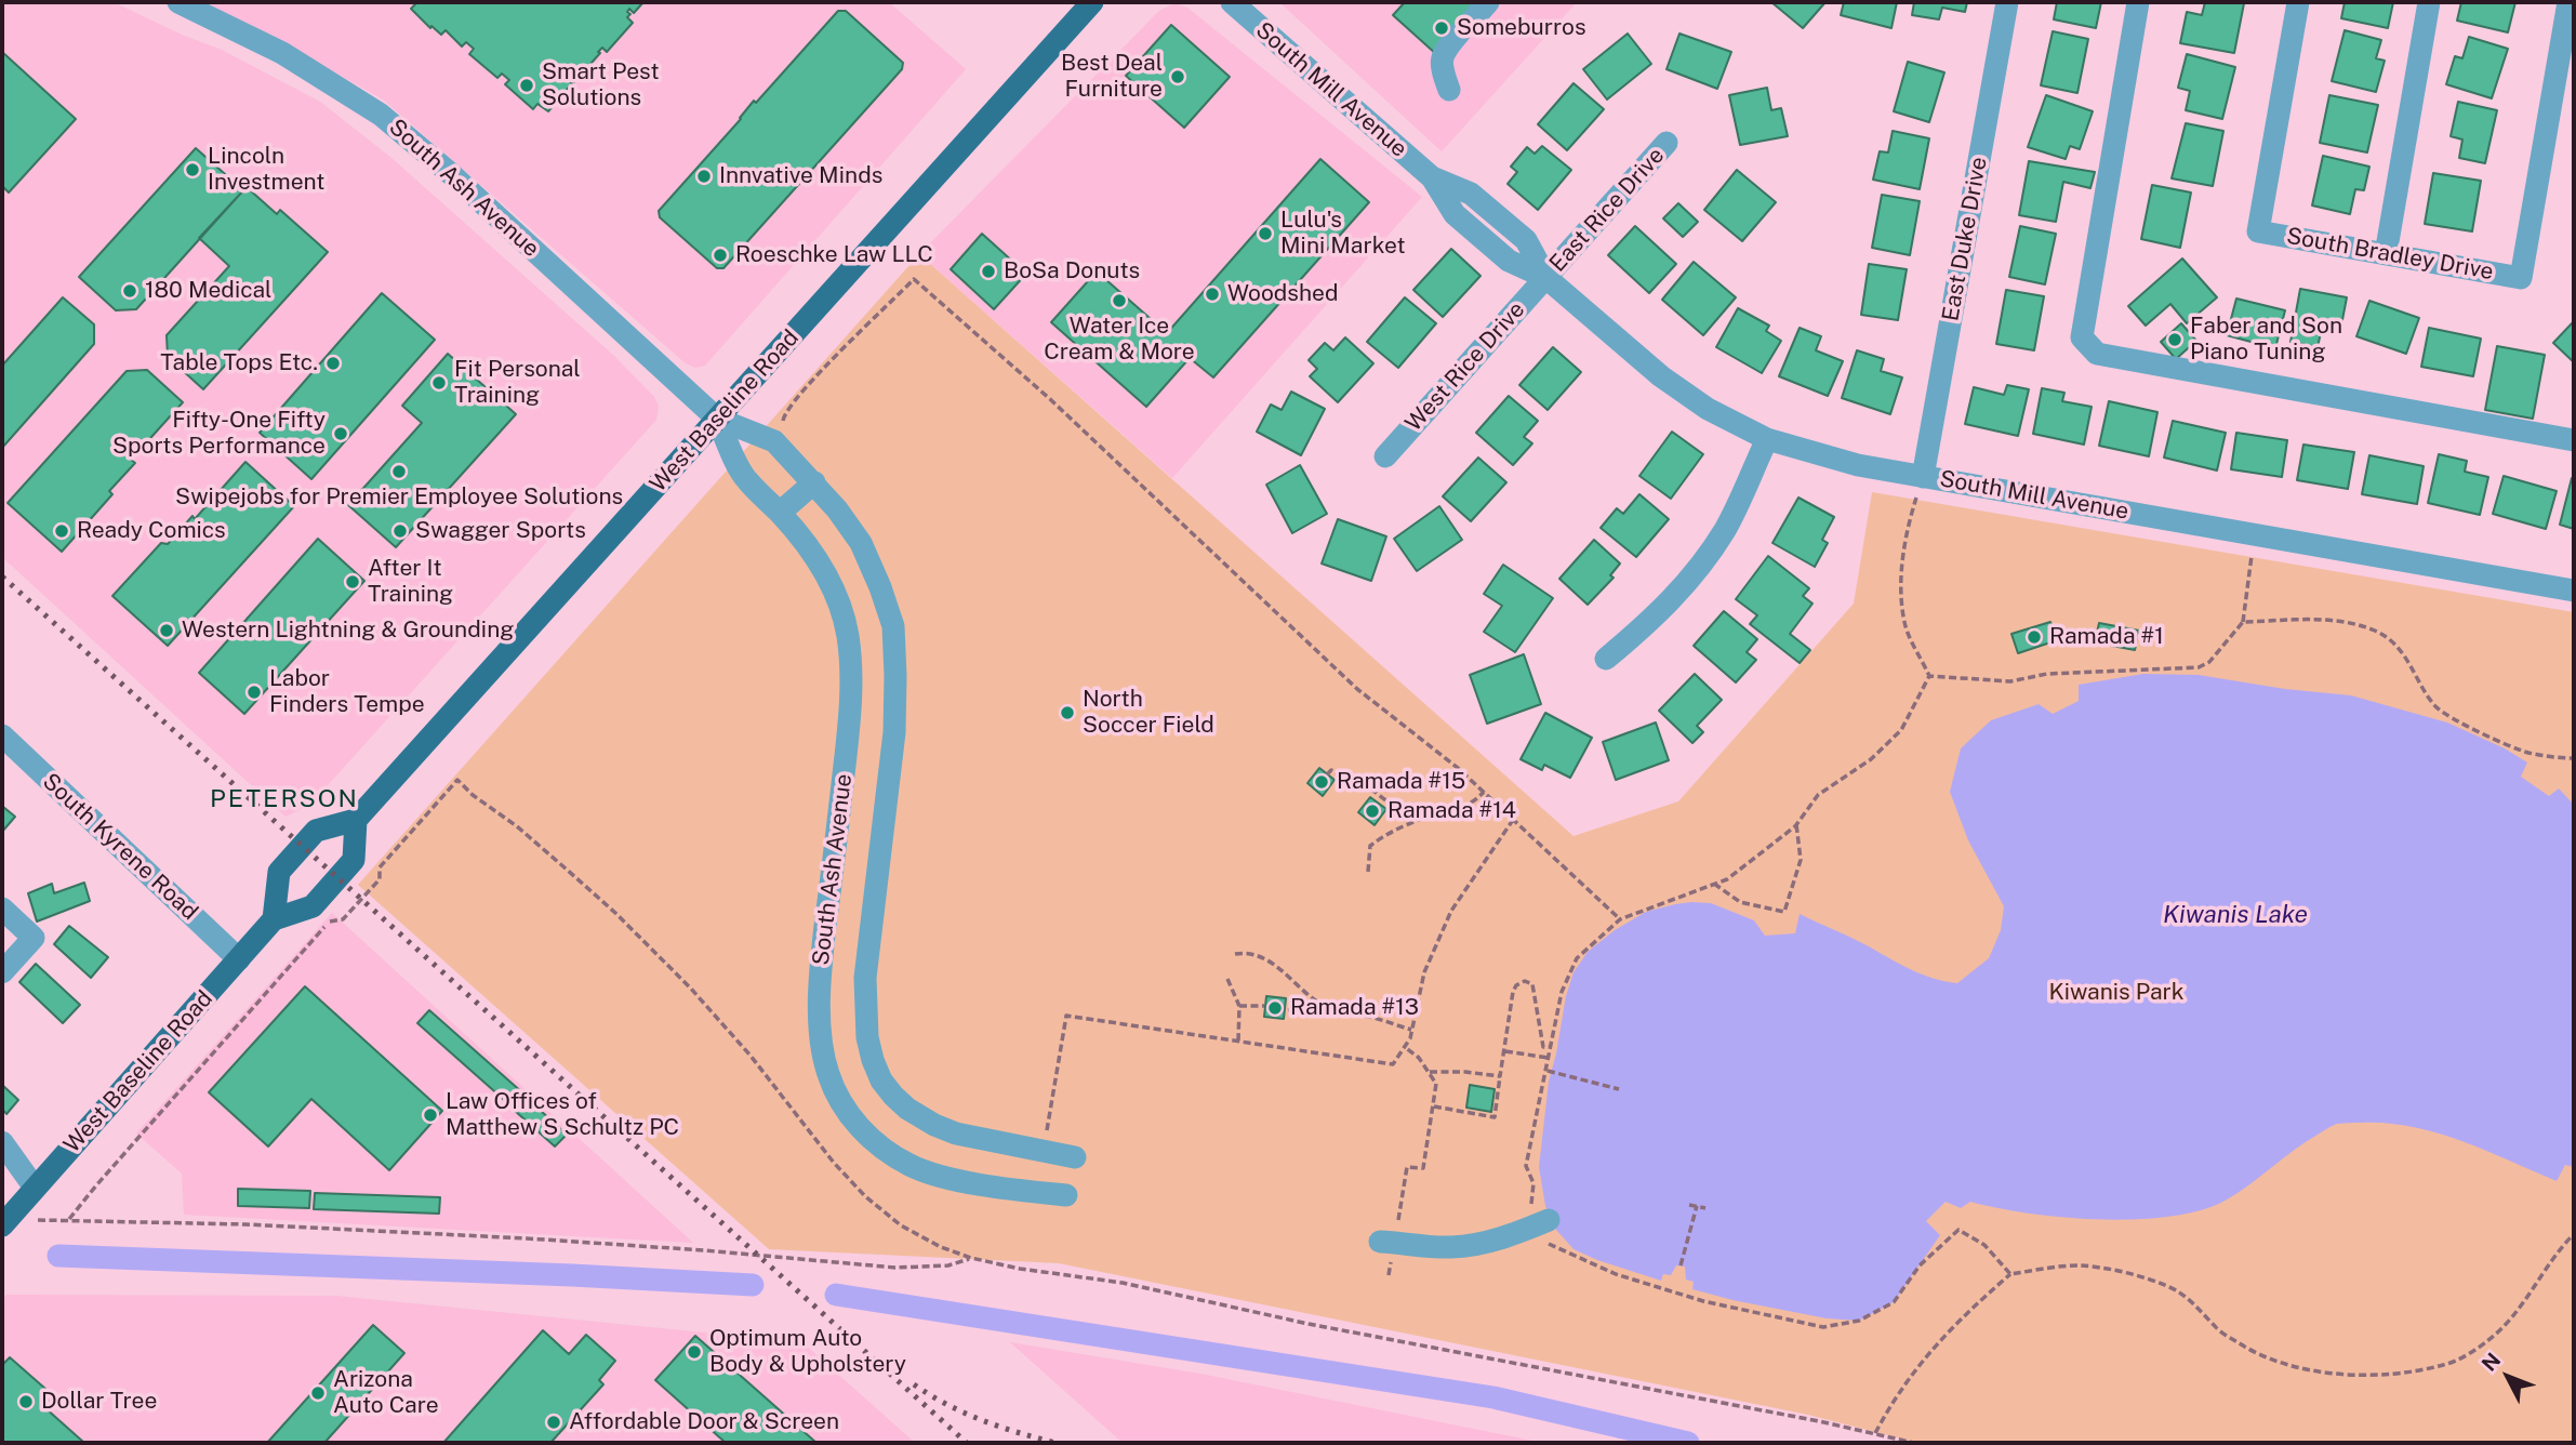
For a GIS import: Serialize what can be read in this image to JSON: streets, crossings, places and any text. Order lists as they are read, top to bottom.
{
  "streets": {
    "main road": ["West Baseline Road"],
    "street": [
      "South Mill Avenue",
      "South Ash Avenue",
      "East Rice Drive",
      "East Duke Drive",
      "South Bradley Drive",
      "West Rice Drive",
      "South Kyrene Road"
    ]
  },
  "crossings": [
    ["South Mill Avenue", "East Rice Drive"],
    ["South Mill Avenue", "East Duke Drive"],
    ["South Mill Avenue", "West Rice Drive"],
    ["South Ash Avenue", "West Baseline Road"],
    ["East Rice Drive", "West Rice Drive"],
    ["West Baseline Road", "South Kyrene Road"]
  ],
  "districts": ["PETERSON"],
  "water": ["Kiwanis Lake"],
  "parks": ["Kiwanis Park"],
  "places": [
    "Someburros",
    "Best Deal Furniture",
    "Smart Pest Solutions",
    "Lincoln Investment",
    "Innvative Minds",
    "Lulu's Mini Market",
    "Roeschke Law LLC",
    "BoSa Donuts",
    "180 Medical",
    "Woodshed",
    "Water Ice Cream & More",
    "Faber and Son Piano Tuning",
    "Table Tops Etc.",
    "Fit Personal Training",
    "Fifty-One Fifty Sports Performance",
    "Swipejobs for Premier Employee Solutions",
    "Ready Comics",
    "Swagger Sports",
    "After It Training",
    "Western Lightning & Grounding",
    "Ramada #1",
    "Labor Finders Tempe",
    "North Soccer Field",
    "Ramada #15",
    "Ramada #14",
    "Ramada #13",
    "Law Offices of Matthew S Schultz PC",
    "Optimum Auto Body & Upholstery",
    "Arizona Auto Care",
    "Dollar Tree",
    "Affordable Door & Screen"
  ],
  "north": "top left"
}
